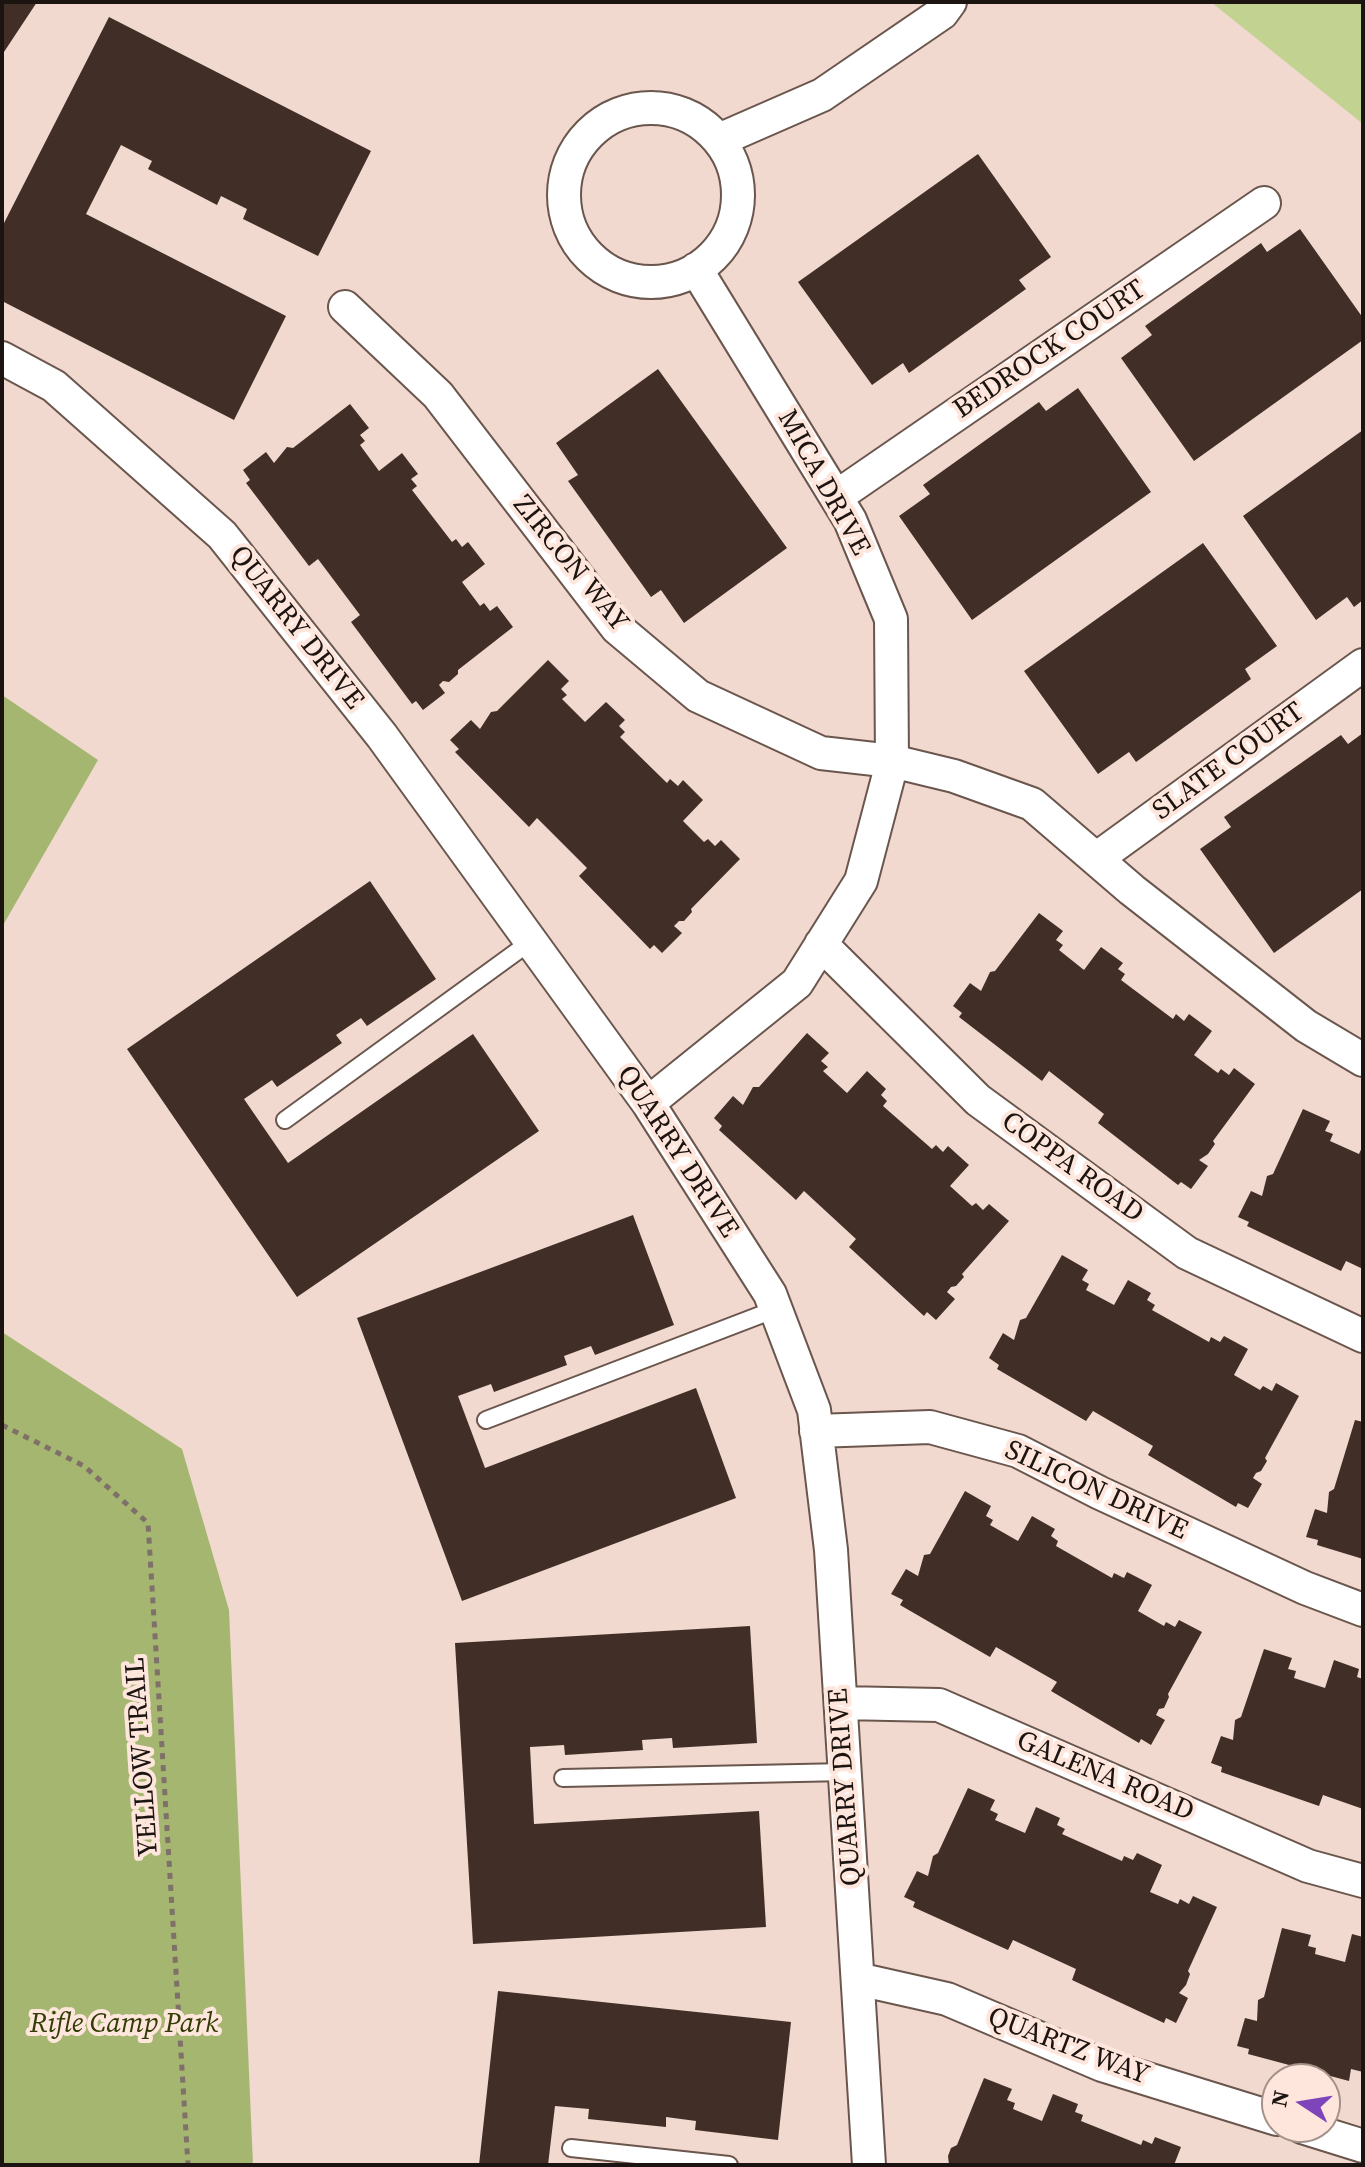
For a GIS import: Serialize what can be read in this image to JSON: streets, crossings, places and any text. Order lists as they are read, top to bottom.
{
  "streets": {
    "street": [
      "BEDROCK COURT",
      "MICA DRIVE",
      "ZIRCON WAY",
      "QUARRY DRIVE",
      "SLATE COURT",
      "COPPA ROAD",
      "SILICON DRIVE",
      "GALENA ROAD",
      "QUARTZ WAY"
    ],
    "path": ["YELLOW TRAIL"]
  },
  "crossings": [
    ["BEDROCK COURT", "MICA DRIVE"],
    ["MICA DRIVE", "ZIRCON WAY"],
    ["MICA DRIVE", "QUARRY DRIVE"],
    ["MICA DRIVE", "COPPA ROAD"],
    ["QUARRY DRIVE", "SILICON DRIVE"],
    ["QUARRY DRIVE", "GALENA ROAD"],
    ["QUARRY DRIVE", "QUARTZ WAY"]
  ],
  "parks": ["Rifle Camp Park"],
  "north": "left"
}
